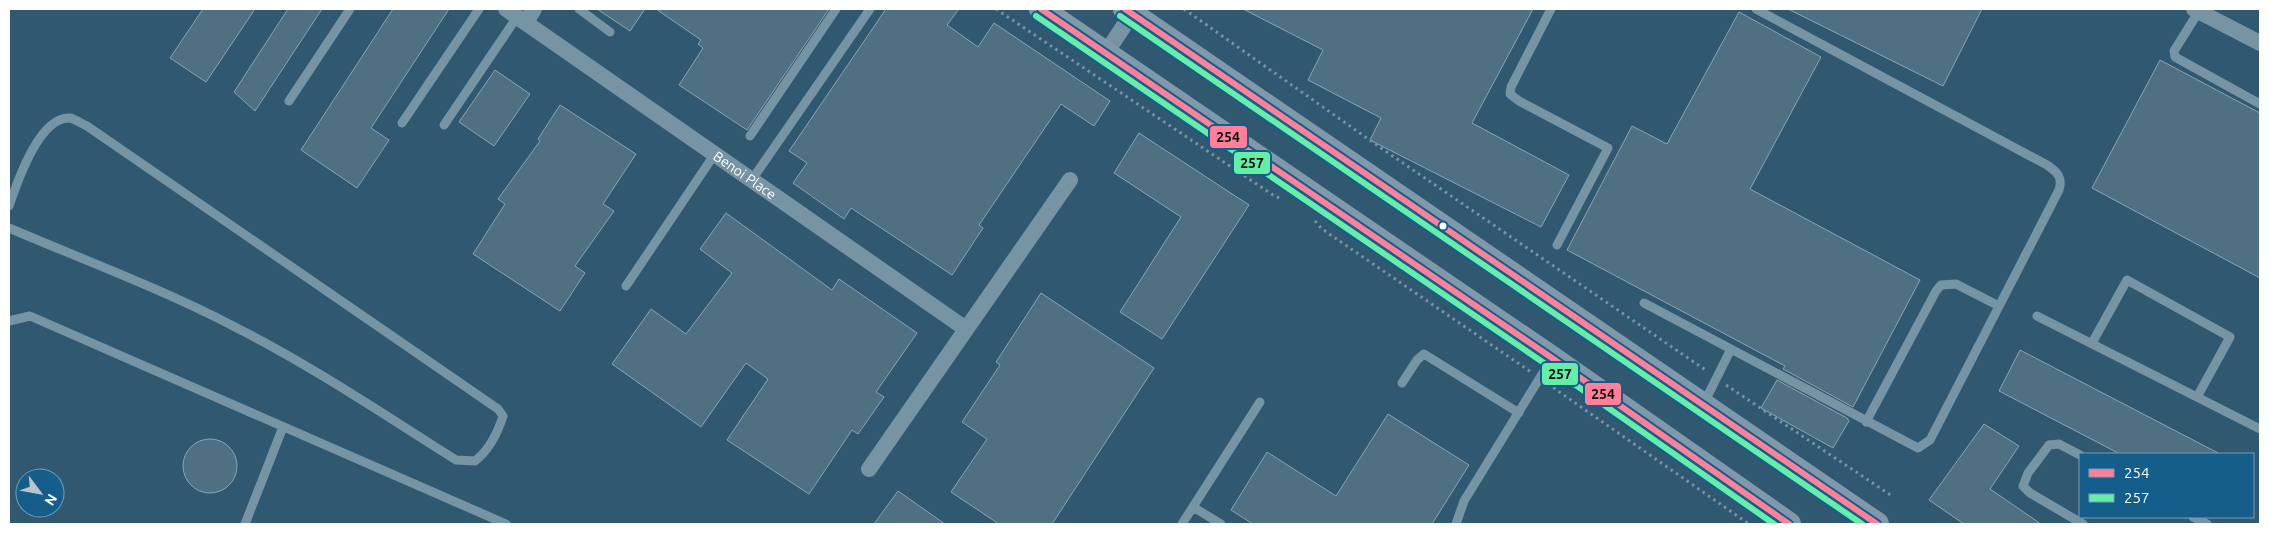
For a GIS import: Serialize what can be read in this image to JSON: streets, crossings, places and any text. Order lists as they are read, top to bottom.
{
  "streets": {
    "street": ["Benoi Place"]
  },
  "lines": ["transit line 254", "transit line 257"],
  "legend": ["254", "257"],
  "north": "bottom right"
}
